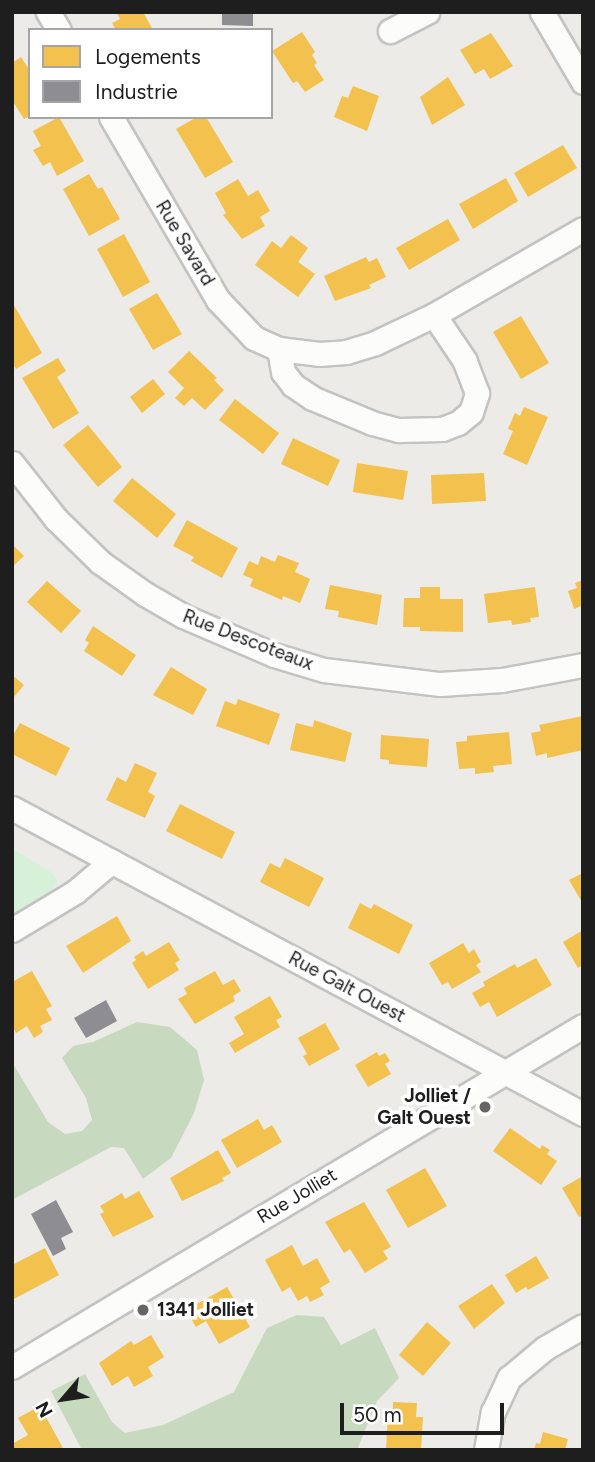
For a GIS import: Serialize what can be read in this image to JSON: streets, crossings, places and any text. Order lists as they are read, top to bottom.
{
  "streets": {
    "street": [
      "Rue Savard",
      "Rue Descoteaux",
      "Rue Galt Ouest",
      "Rue Jolliet"
    ]
  },
  "crossings": [
    ["Rue Galt Ouest", "Rue Jolliet"]
  ],
  "places": ["Jolliet / Galt Ouest", "1341 Jolliet"],
  "legend": ["Logements", "Industrie"],
  "scale_bar": "50 m",
  "north": "bottom left"
}
